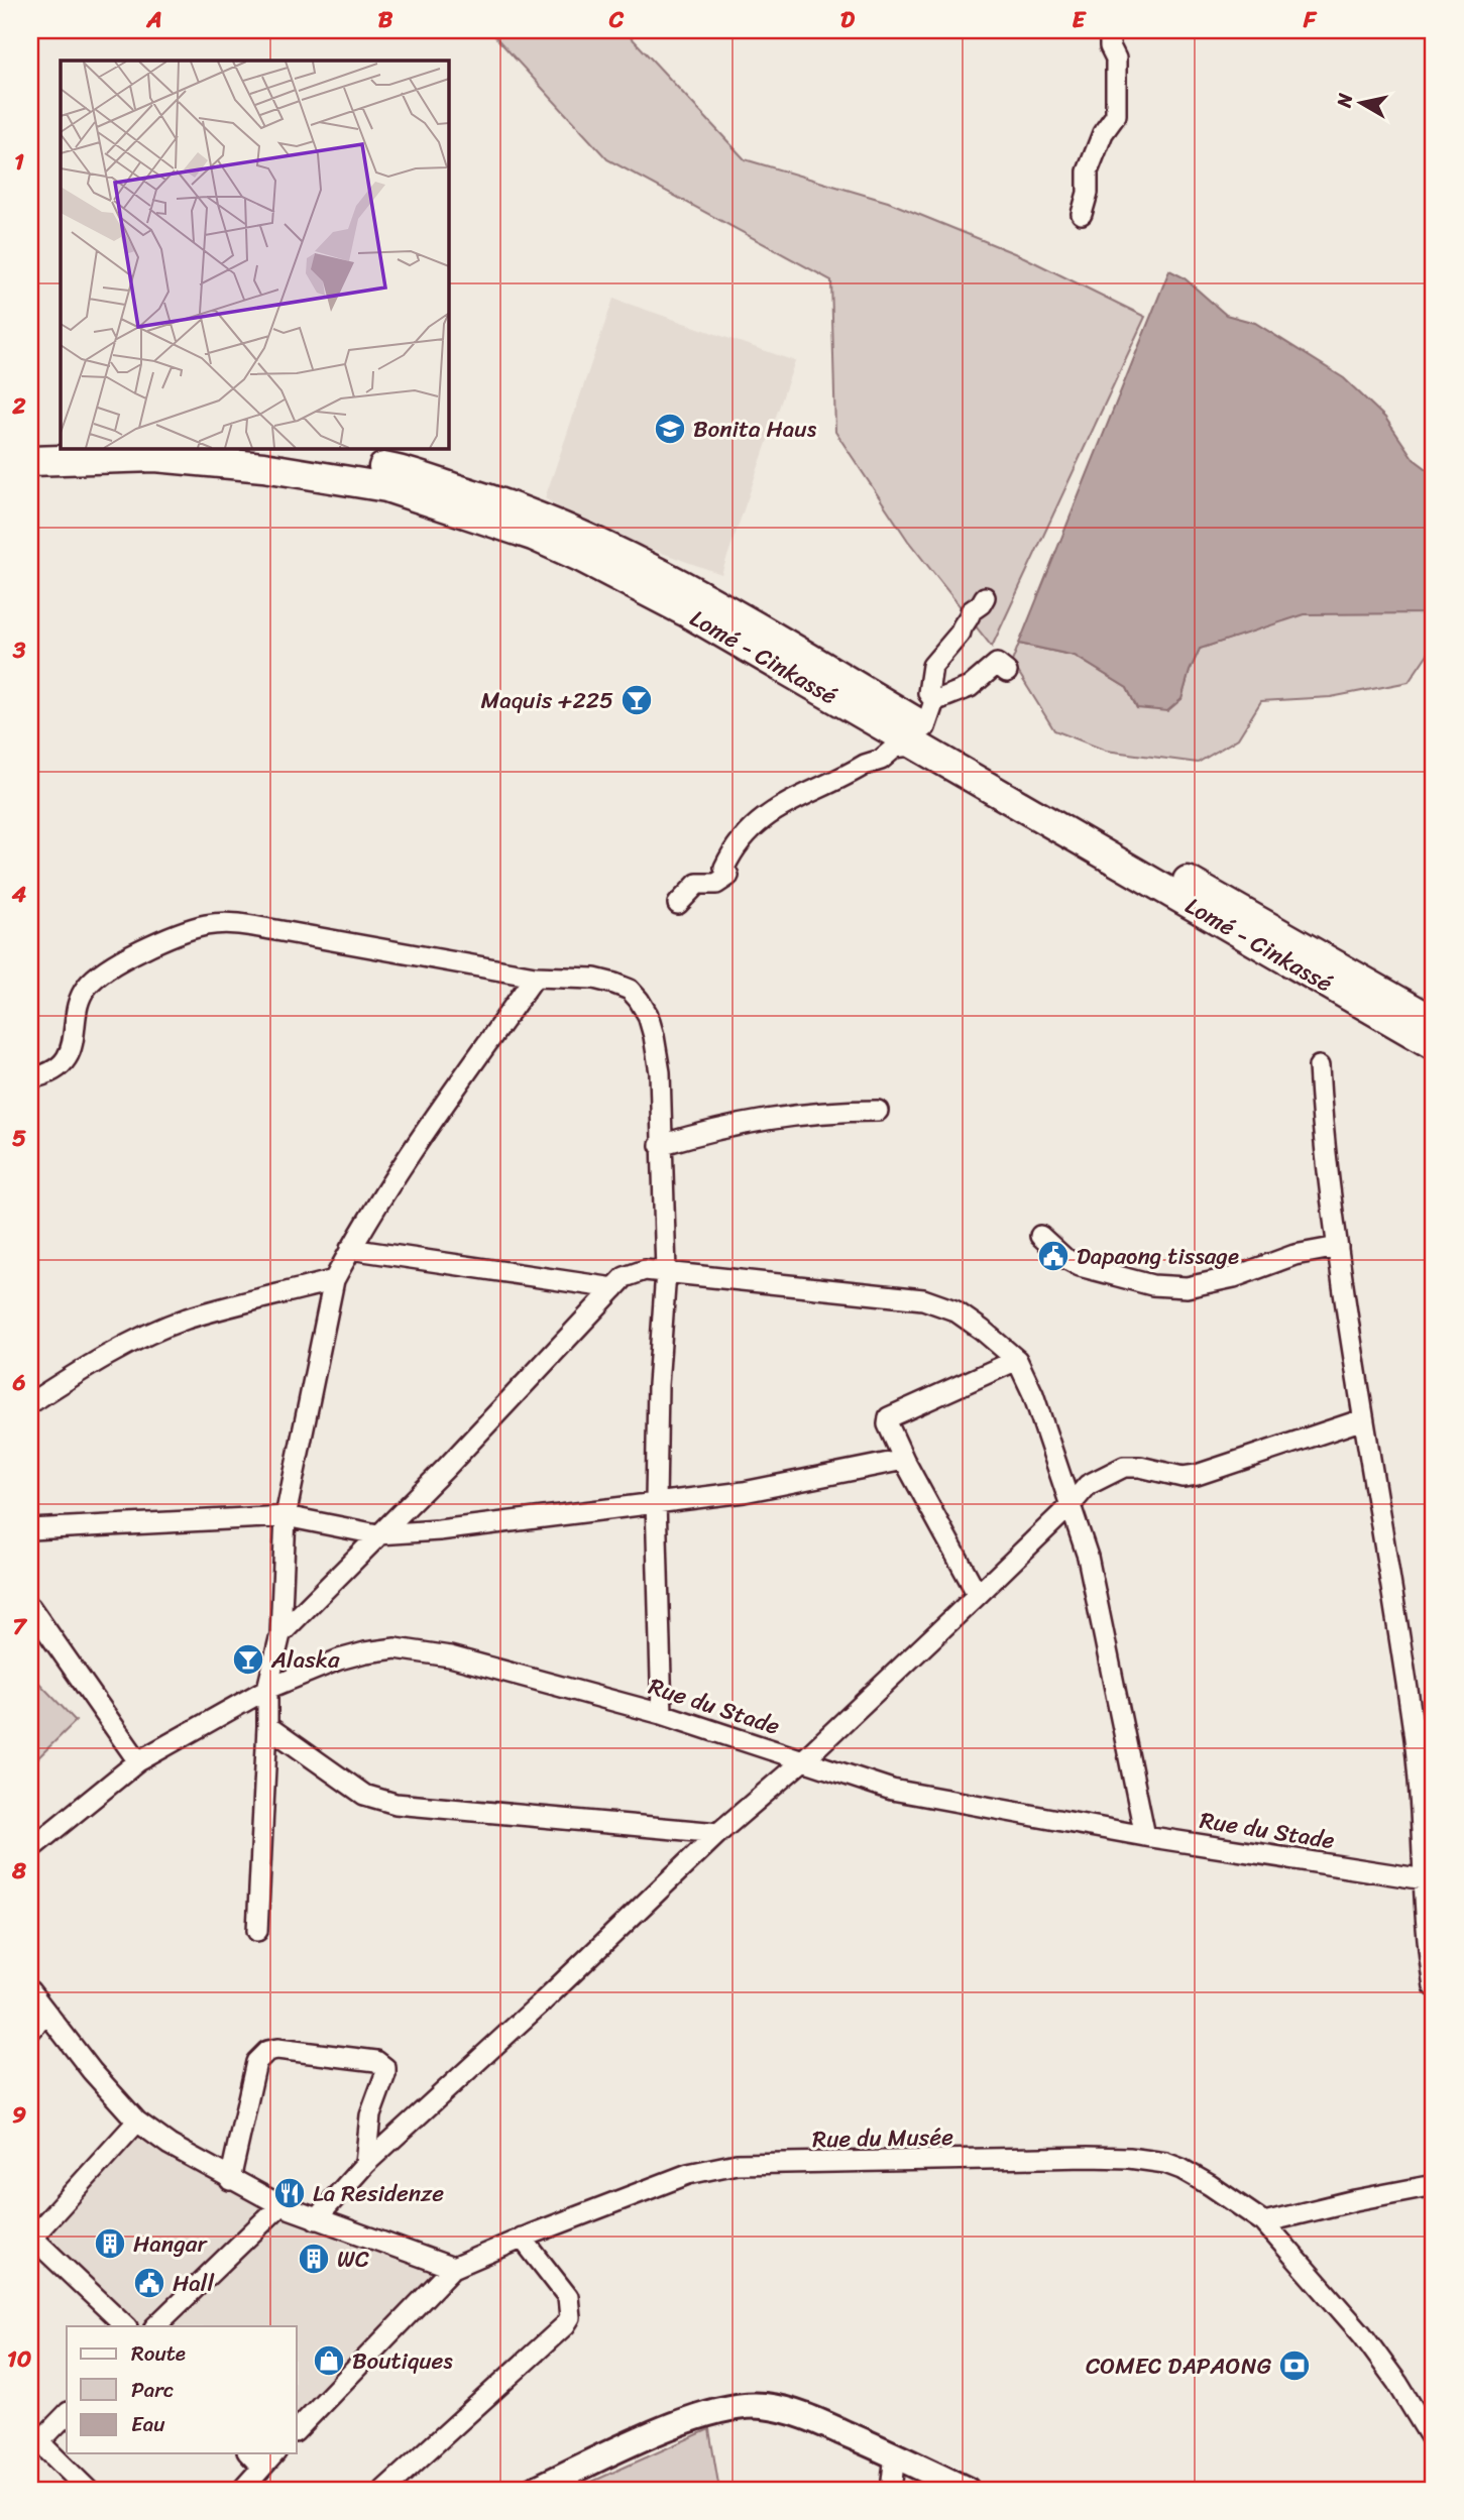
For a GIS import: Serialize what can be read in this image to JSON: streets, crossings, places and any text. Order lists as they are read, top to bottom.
{
  "streets": {
    "highway": ["Lomé - Cinkassé"],
    "street": ["Rue du Stade", "Rue du Musée"]
  },
  "places": {
    "school or university": ["Bonita Haus"],
    "bar": ["Maquis +225", "Alaska"],
    "public building": ["Dapaong tissage", "Hall"],
    "restaurant": ["La Residenze"],
    "building": ["Hangar", "WC"],
    "shop": ["Boutiques"],
    "bank": ["COMEC DAPAONG"]
  },
  "legend": ["Route", "Parc", "Eau"],
  "north": "left",
  "grid": {
    "columns": [
      "A",
      "B",
      "C",
      "D",
      "E",
      "F"
    ],
    "rows": [
      "1",
      "2",
      "3",
      "4",
      "5",
      "6",
      "7",
      "8",
      "9",
      "10"
    ]
  }
}
